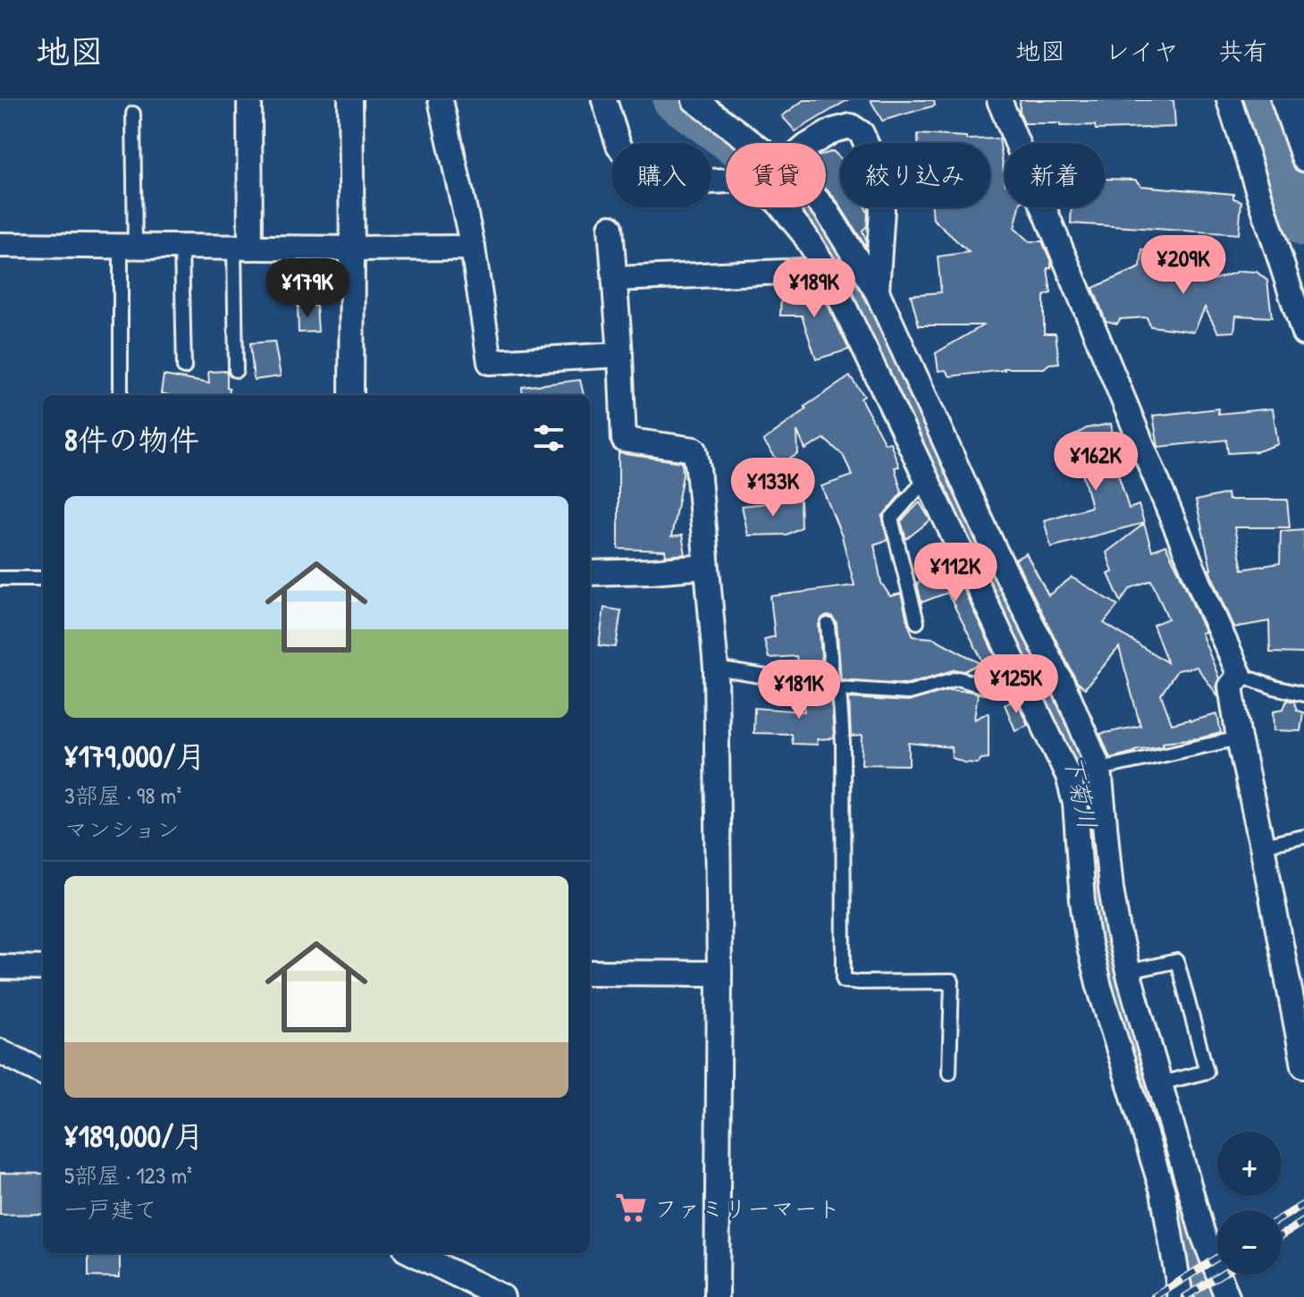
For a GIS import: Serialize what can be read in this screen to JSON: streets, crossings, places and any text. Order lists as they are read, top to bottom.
{
  "water": ["下菊川"],
  "places": {
    "supermarket": ["ファミリーマート"]
  },
  "page": {
    "header": "地図",
    "nav": ["地図", "レイヤ", "共有"],
    "chip": [
      "購入",
      "賃貸",
      "絞り込み",
      "新着"
    ],
    "price": [
      "¥209K",
      "¥179K",
      "¥189K",
      "¥162K",
      "¥133K",
      "¥112K",
      "¥125K",
      "¥181K"
    ],
    "heading": "8件の物件",
    "list": [
      {
        "name": "¥179,000/月",
        "note": "3部屋 · 98 m² · マンション"
      },
      {
        "name": "¥189,000/月",
        "note": "5部屋 · 123 m² · 一戸建て"
      }
    ],
    "map_buttons": ["+", "−"]
  }
}
